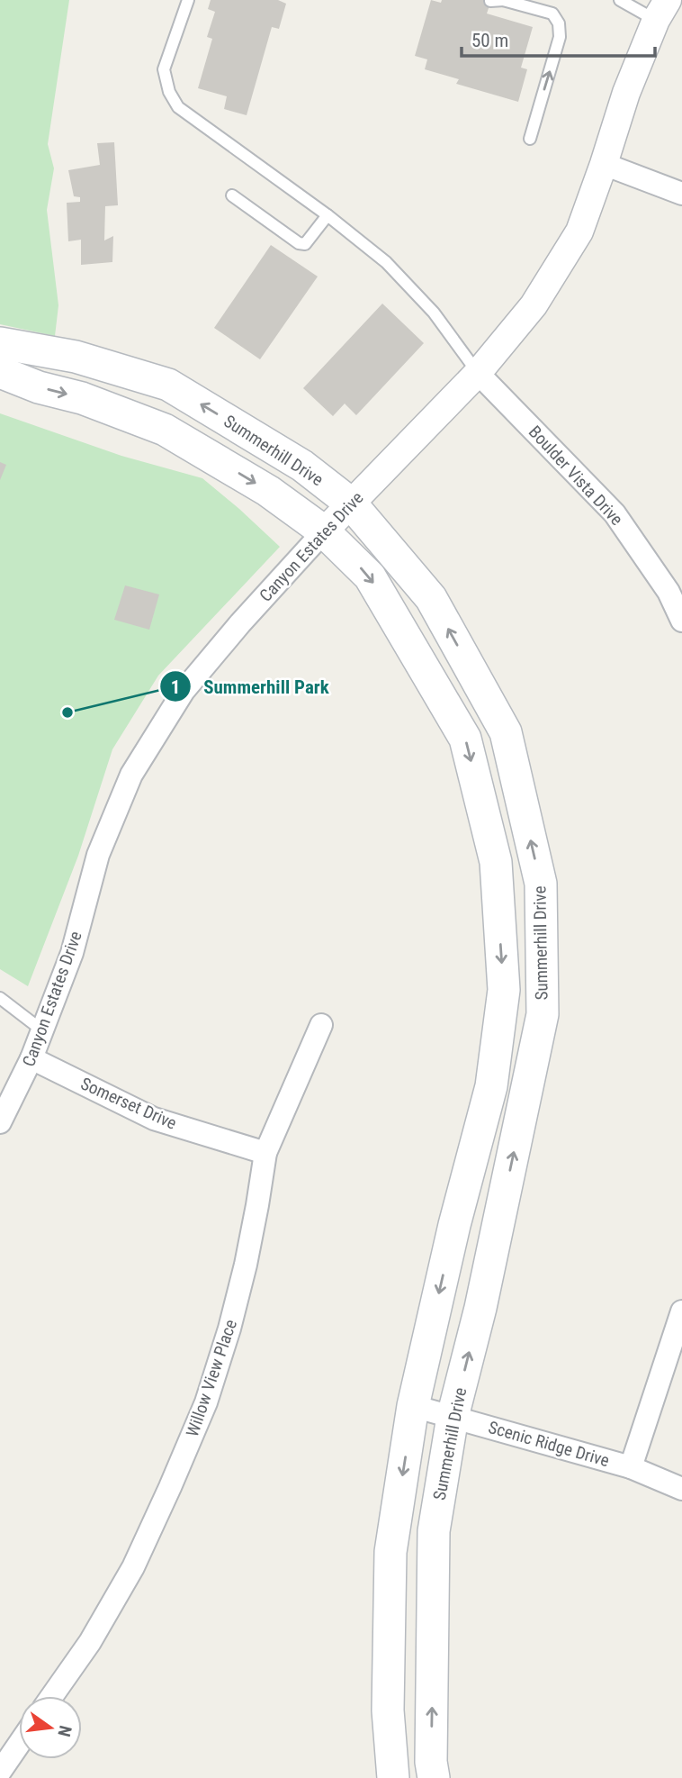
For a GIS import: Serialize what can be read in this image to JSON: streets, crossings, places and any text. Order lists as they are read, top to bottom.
{
  "streets": {
    "main road": ["Summerhill Drive"],
    "street": [
      "Boulder Vista Drive",
      "Canyon Estates Drive",
      "Somerset Drive",
      "Willow View Place",
      "Scenic Ridge Drive"
    ]
  },
  "crossings": [
    ["Summerhill Drive", "Canyon Estates Drive"],
    ["Summerhill Drive", "Scenic Ridge Drive"],
    ["Boulder Vista Drive", "Canyon Estates Drive"],
    ["Canyon Estates Drive", "Somerset Drive"],
    ["Somerset Drive", "Willow View Place"]
  ],
  "places": ["Summerhill Park"],
  "scale_bar": "50 m",
  "north": "right"
}
